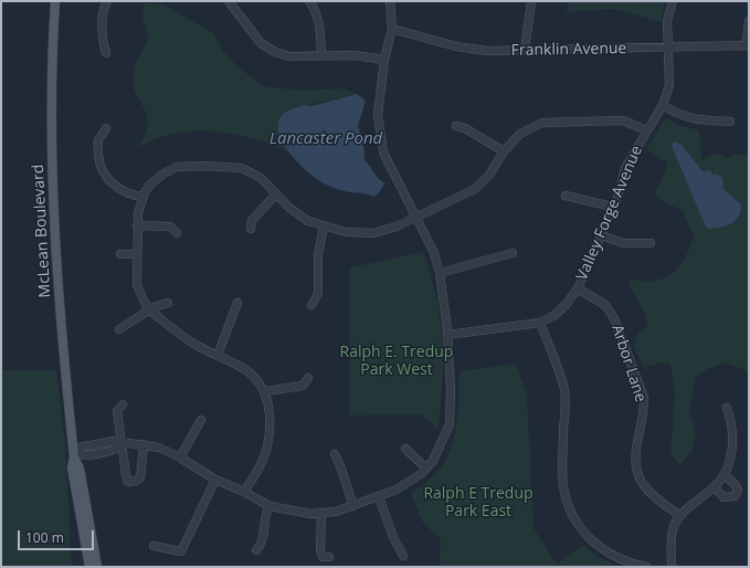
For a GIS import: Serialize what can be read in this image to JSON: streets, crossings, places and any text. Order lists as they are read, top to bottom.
{
  "streets": {
    "main road": ["McLean Boulevard"],
    "street": ["Franklin Avenue", "Valley Forge Avenue", "Arbor Lane"]
  },
  "crossings": [
    ["Franklin Avenue", "Valley Forge Avenue"],
    ["Valley Forge Avenue", "Arbor Lane"]
  ],
  "water": ["Lancaster Pond"],
  "parks": ["Ralph E. Tredup Park West", "Ralph E Tredup Park East"],
  "scale_bar": "100 m"
}
